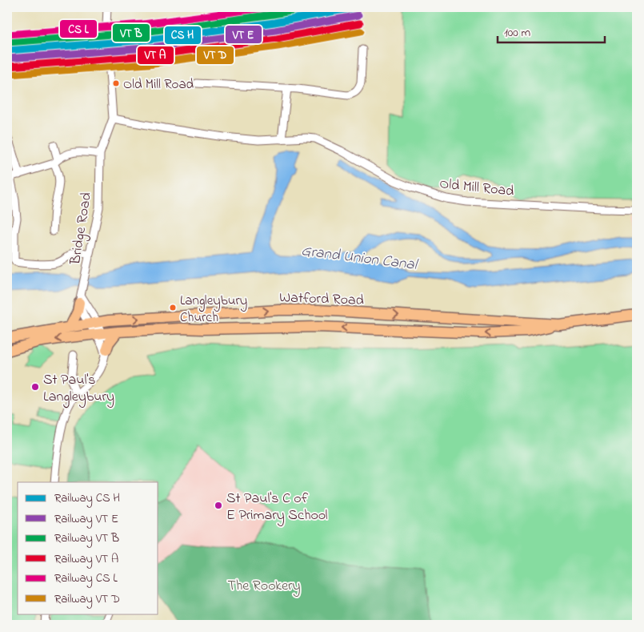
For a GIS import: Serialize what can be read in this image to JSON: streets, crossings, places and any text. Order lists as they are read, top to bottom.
{
  "streets": {
    "highway": ["Watford Road"],
    "street": ["Old Mill Road", "Bridge Road"]
  },
  "crossings": [
    ["Old Mill Road", "Bridge Road"]
  ],
  "water": ["Grand Union Canal"],
  "parks": ["The Rookery"],
  "places": [
    "Old Mill Road",
    "Langleybury Church",
    "St Paul's Langleybury",
    "St Paul's C of E Primary School"
  ],
  "legend": [
    "Railway CS H",
    "Railway VT E",
    "Railway VT B",
    "Railway VT A",
    "Railway CS L",
    "Railway VT D"
  ],
  "scale_bar": "100 m"
}
